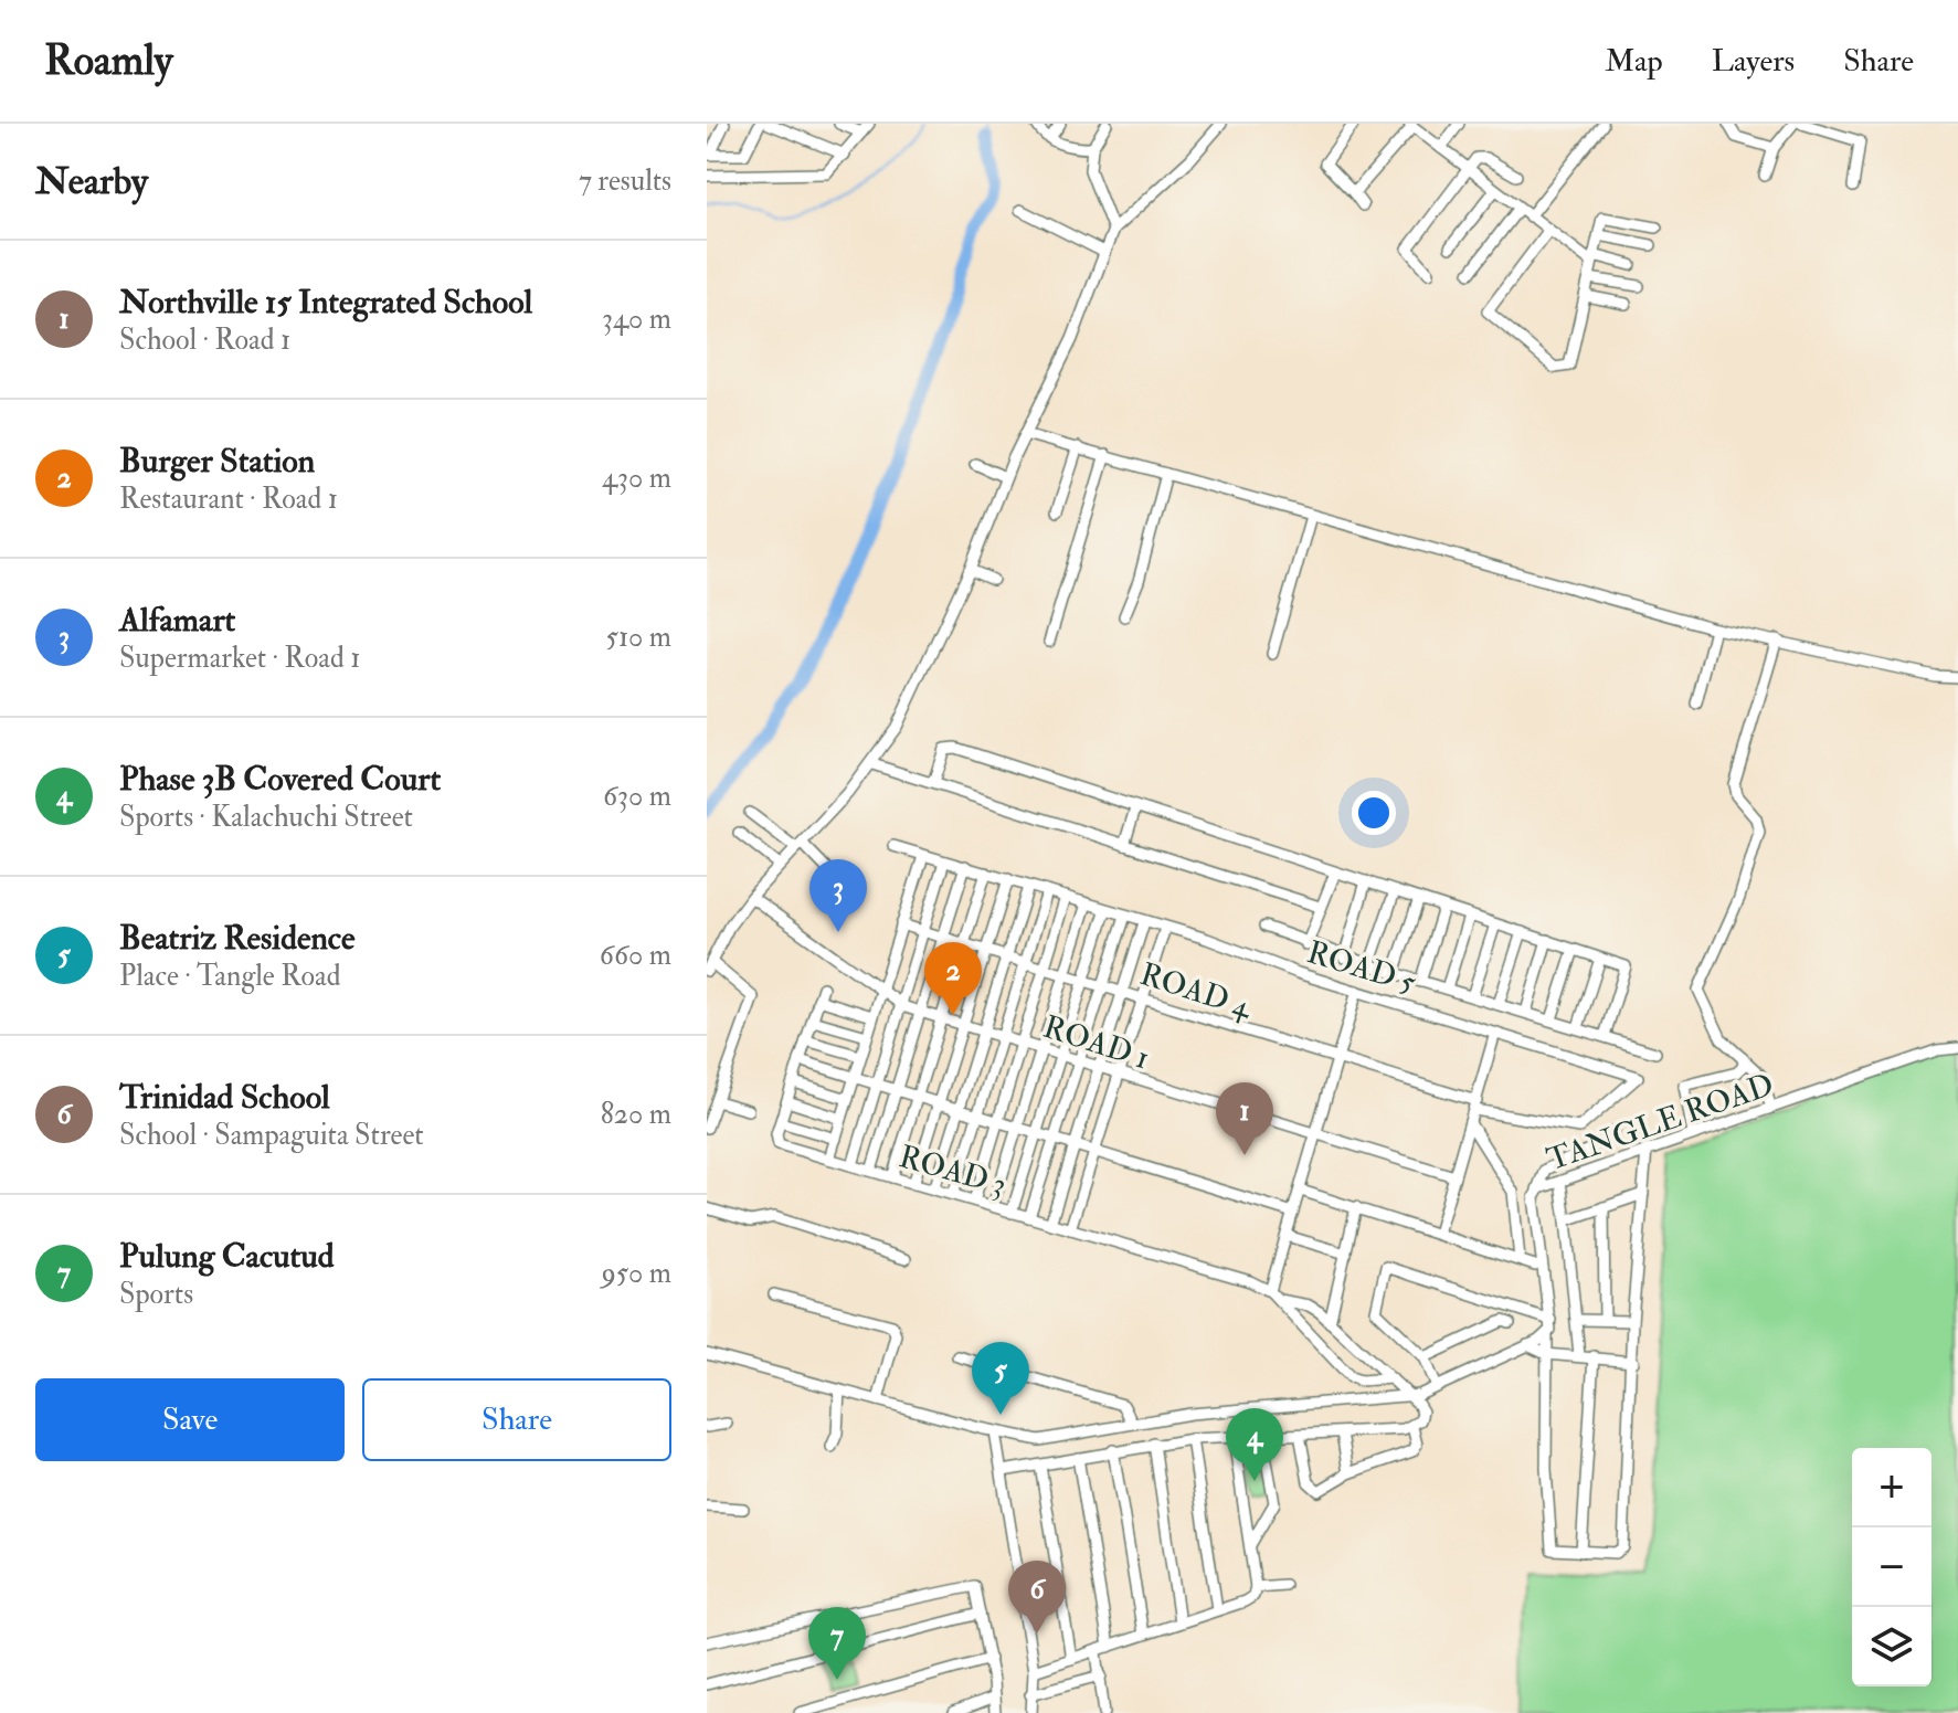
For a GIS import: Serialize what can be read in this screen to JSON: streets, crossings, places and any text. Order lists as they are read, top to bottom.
{
  "streets": {
    "street": [
      "ROAD 5",
      "ROAD 4",
      "ROAD 1",
      "TANGLE ROAD",
      "ROAD 3"
    ]
  },
  "crossings": [
    ["ROAD 5", "ROAD 4"]
  ],
  "page": {
    "header": "Roamly",
    "nav": ["Map", "Layers", "Share"],
    "heading": ["Nearby", "7 results"],
    "list": [
      {
        "mark": "1",
        "name": "Northville 15 Integrated School",
        "note": "School · Road 1",
        "value": "340 m"
      },
      {
        "mark": "2",
        "name": "Burger Station",
        "note": "Restaurant · Road 1",
        "value": "430 m"
      },
      {
        "mark": "3",
        "name": "Alfamart",
        "note": "Supermarket · Road 1",
        "value": "510 m"
      },
      {
        "mark": "4",
        "name": "Phase 3B Covered Court",
        "note": "Sports · Kalachuchi Street",
        "value": "630 m"
      },
      {
        "mark": "5",
        "name": "Beatriz Residence",
        "note": "Place · Tangle Road",
        "value": "660 m"
      },
      {
        "mark": "6",
        "name": "Trinidad School",
        "note": "School · Sampaguita Street",
        "value": "820 m"
      },
      {
        "mark": "7",
        "name": "Pulung Cacutud",
        "note": "Sports",
        "value": "950 m"
      }
    ],
    "pins": [
      "3",
      "2",
      "1",
      "5",
      "4",
      "6",
      "7"
    ],
    "buttons": ["Save", "Share"],
    "map_buttons": ["+", "−"]
  }
}
